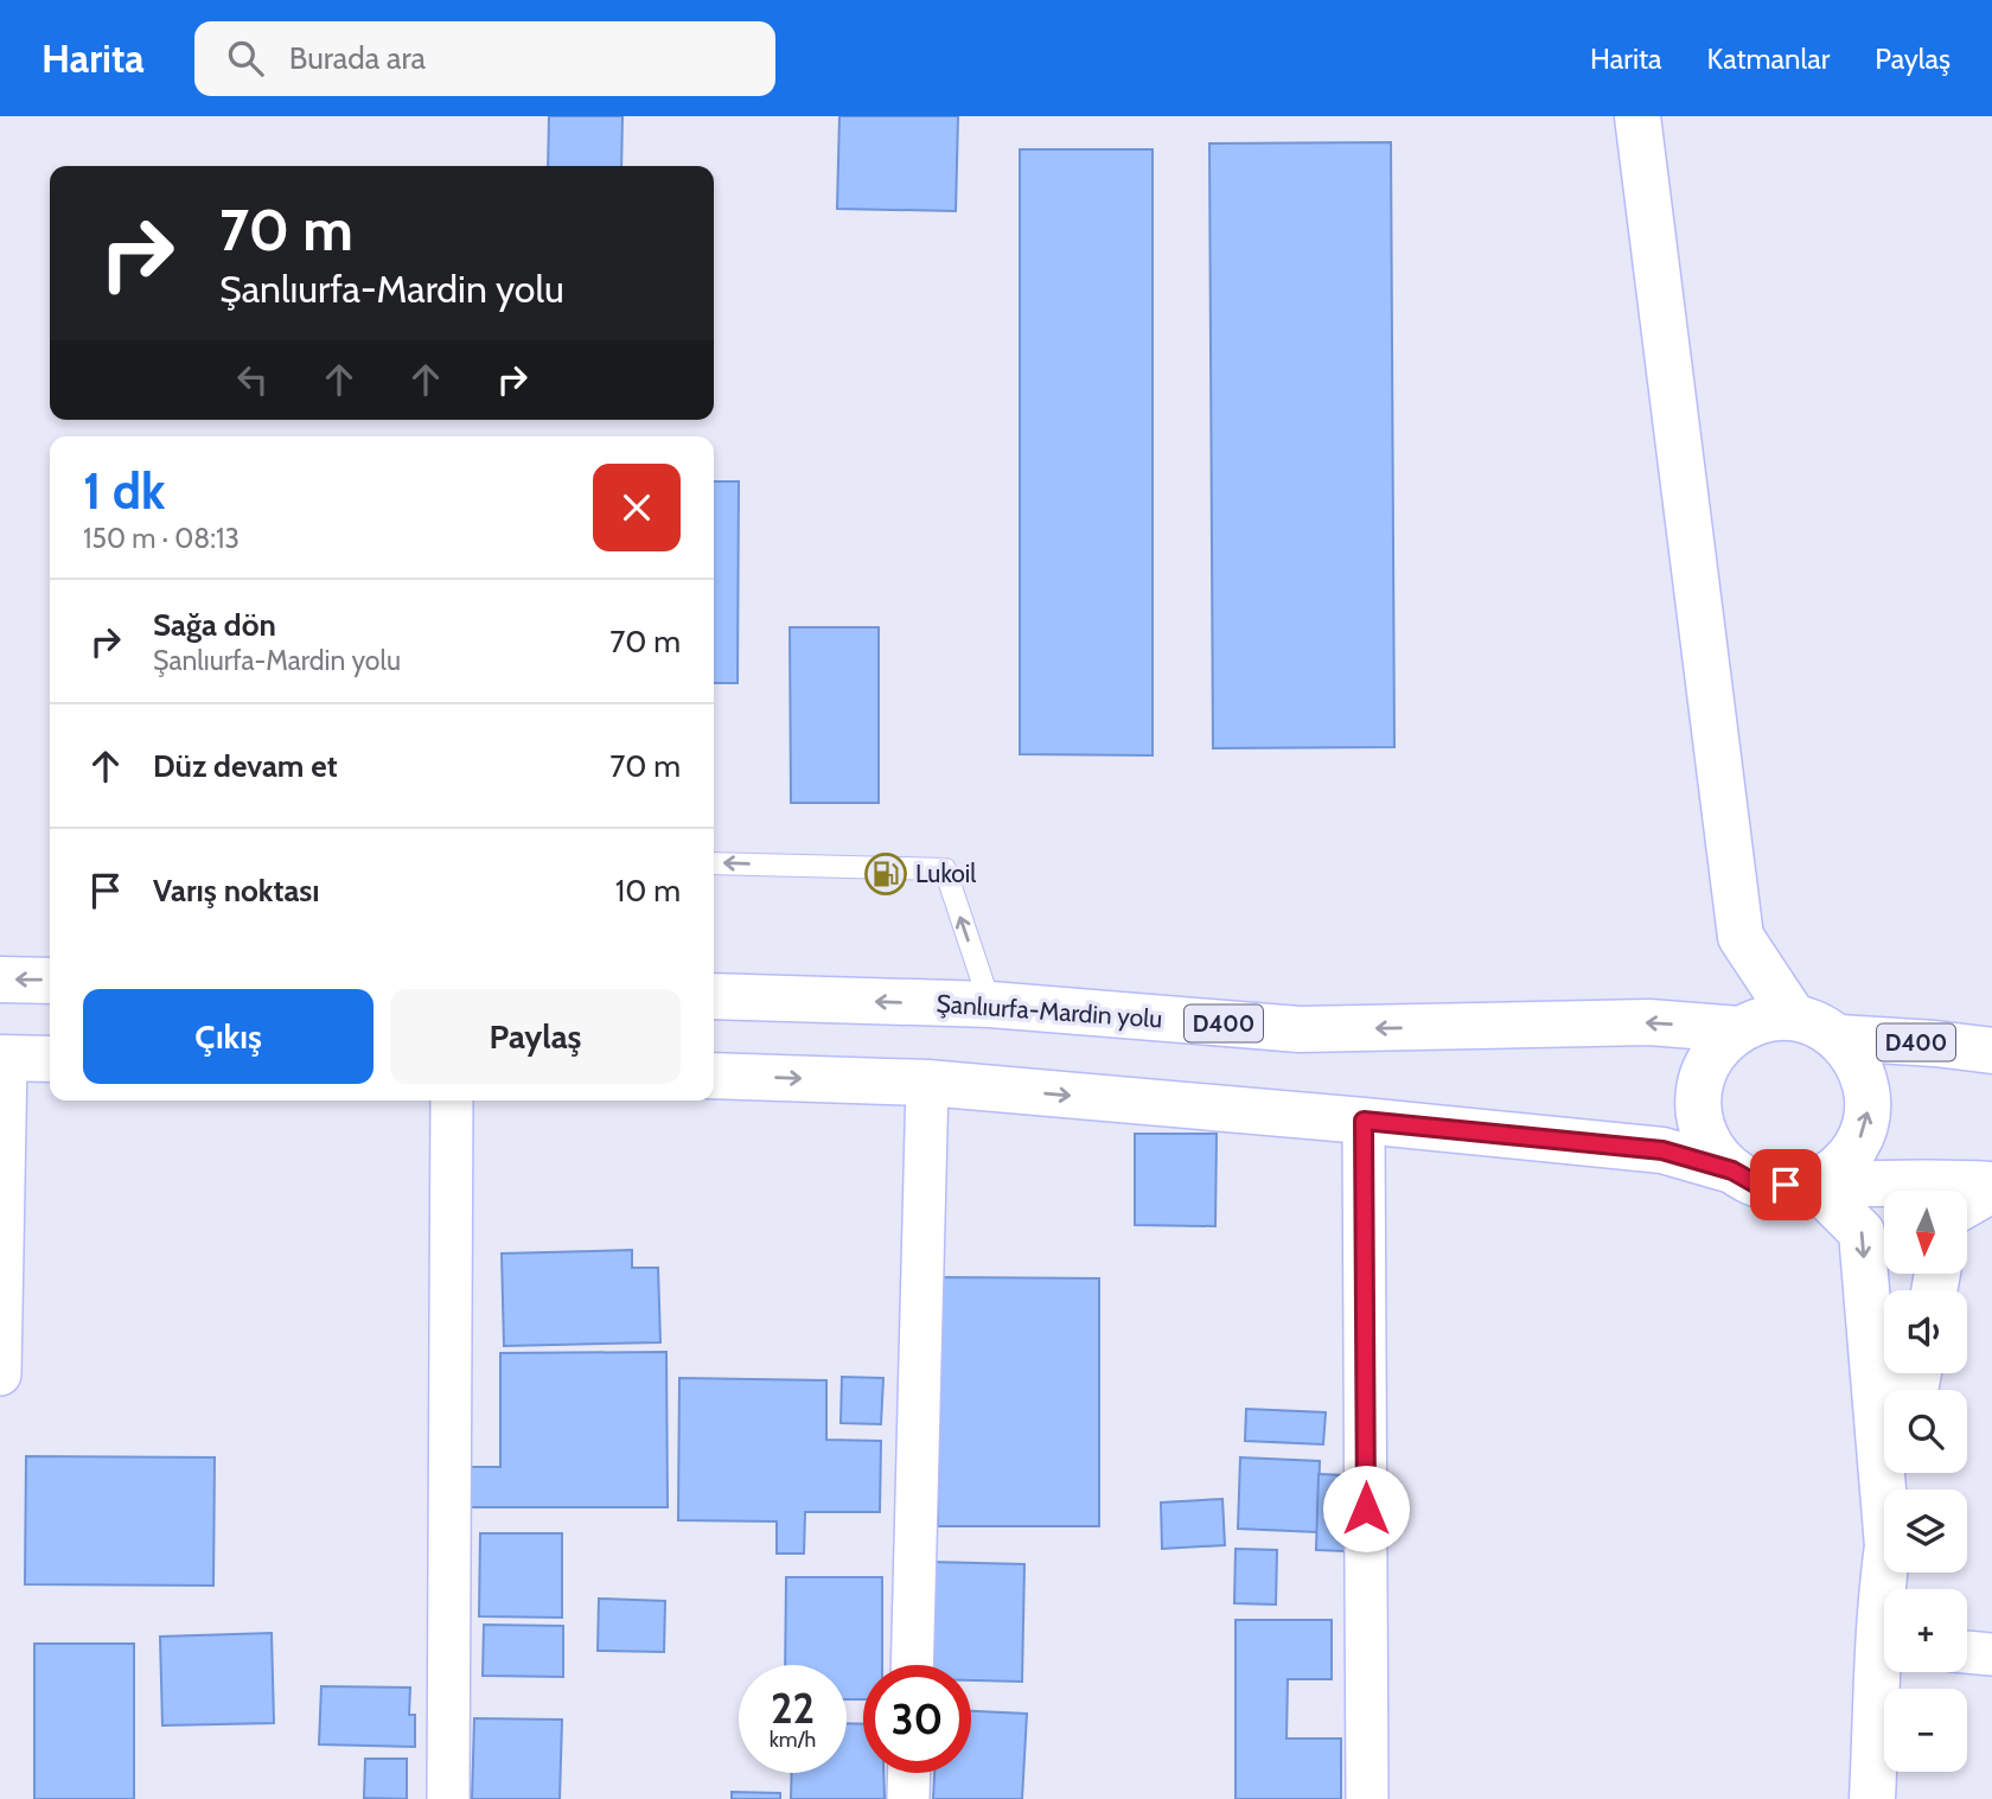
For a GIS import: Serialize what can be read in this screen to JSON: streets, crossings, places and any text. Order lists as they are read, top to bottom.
{
  "streets": {
    "main road": ["Şanlıurfa-Mardin yolu", "D400"]
  },
  "crossings": [
    ["Şanlıurfa-Mardin yolu", "D400"]
  ],
  "places": {
    "fuel station": ["Lukoil"]
  },
  "north": "bottom",
  "page": {
    "header": "Harita",
    "search": "Burada ara",
    "nav": ["Harita", "Katmanlar", "Paylaş"],
    "turn": ["70 m", "Şanlıurfa-Mardin yolu"],
    "heading": ["1 dk", "150 m · 08:13"],
    "list": [
      {
        "name": "Sağa dön",
        "note": "Şanlıurfa-Mardin yolu",
        "value": "70 m"
      },
      {
        "name": "Düz devam et",
        "value": "70 m"
      },
      {
        "name": "Varış noktası",
        "value": "10 m"
      }
    ],
    "buttons": ["Çıkış", "Paylaş"],
    "map_buttons": ["+", "−"],
    "speed": "22 km/h",
    "limit": "30"
  }
}
